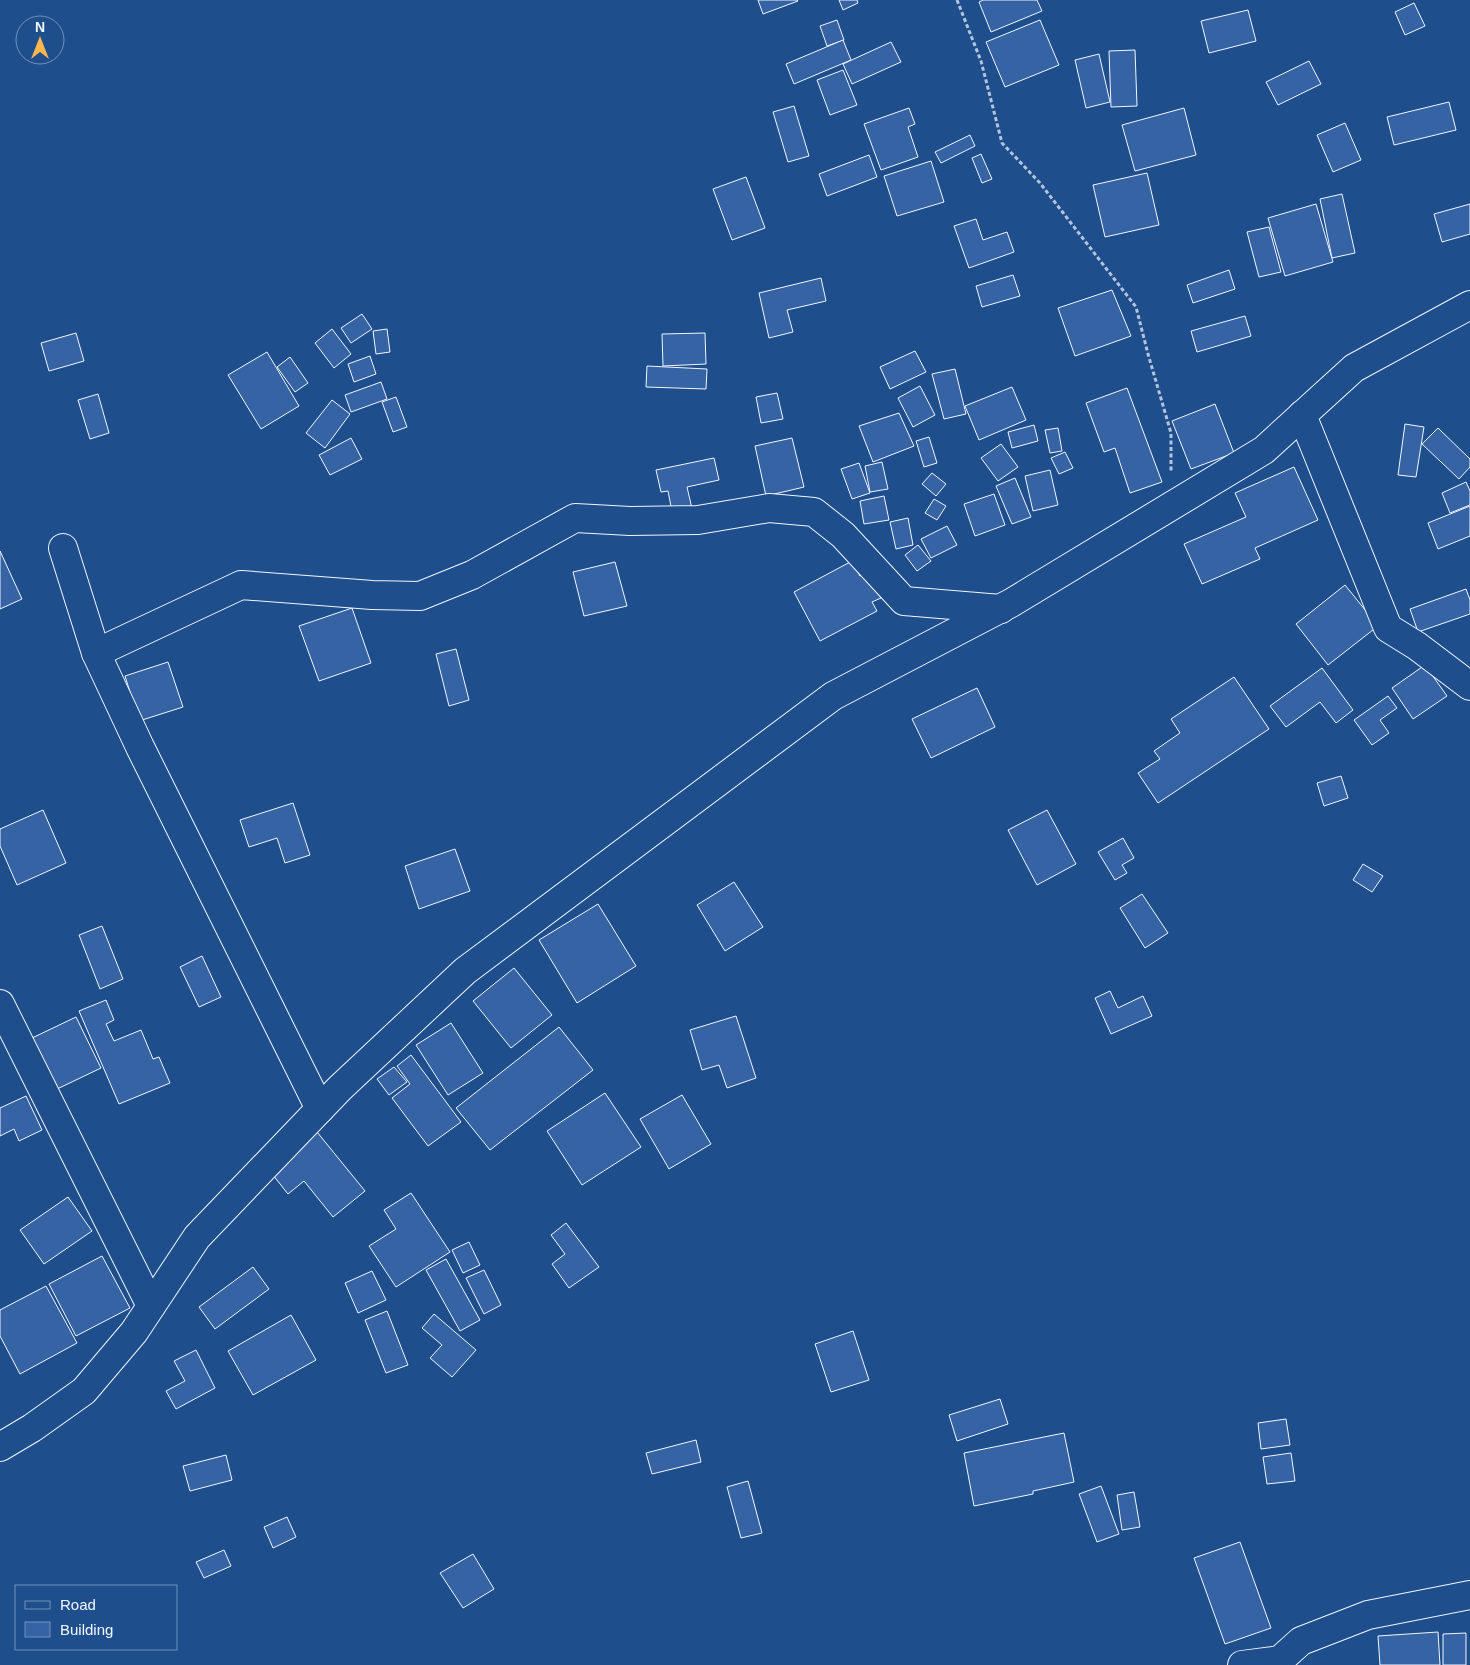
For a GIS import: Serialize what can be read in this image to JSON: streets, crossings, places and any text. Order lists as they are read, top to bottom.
{
  "legend": ["Road", "Building"],
  "north": "top"
}
